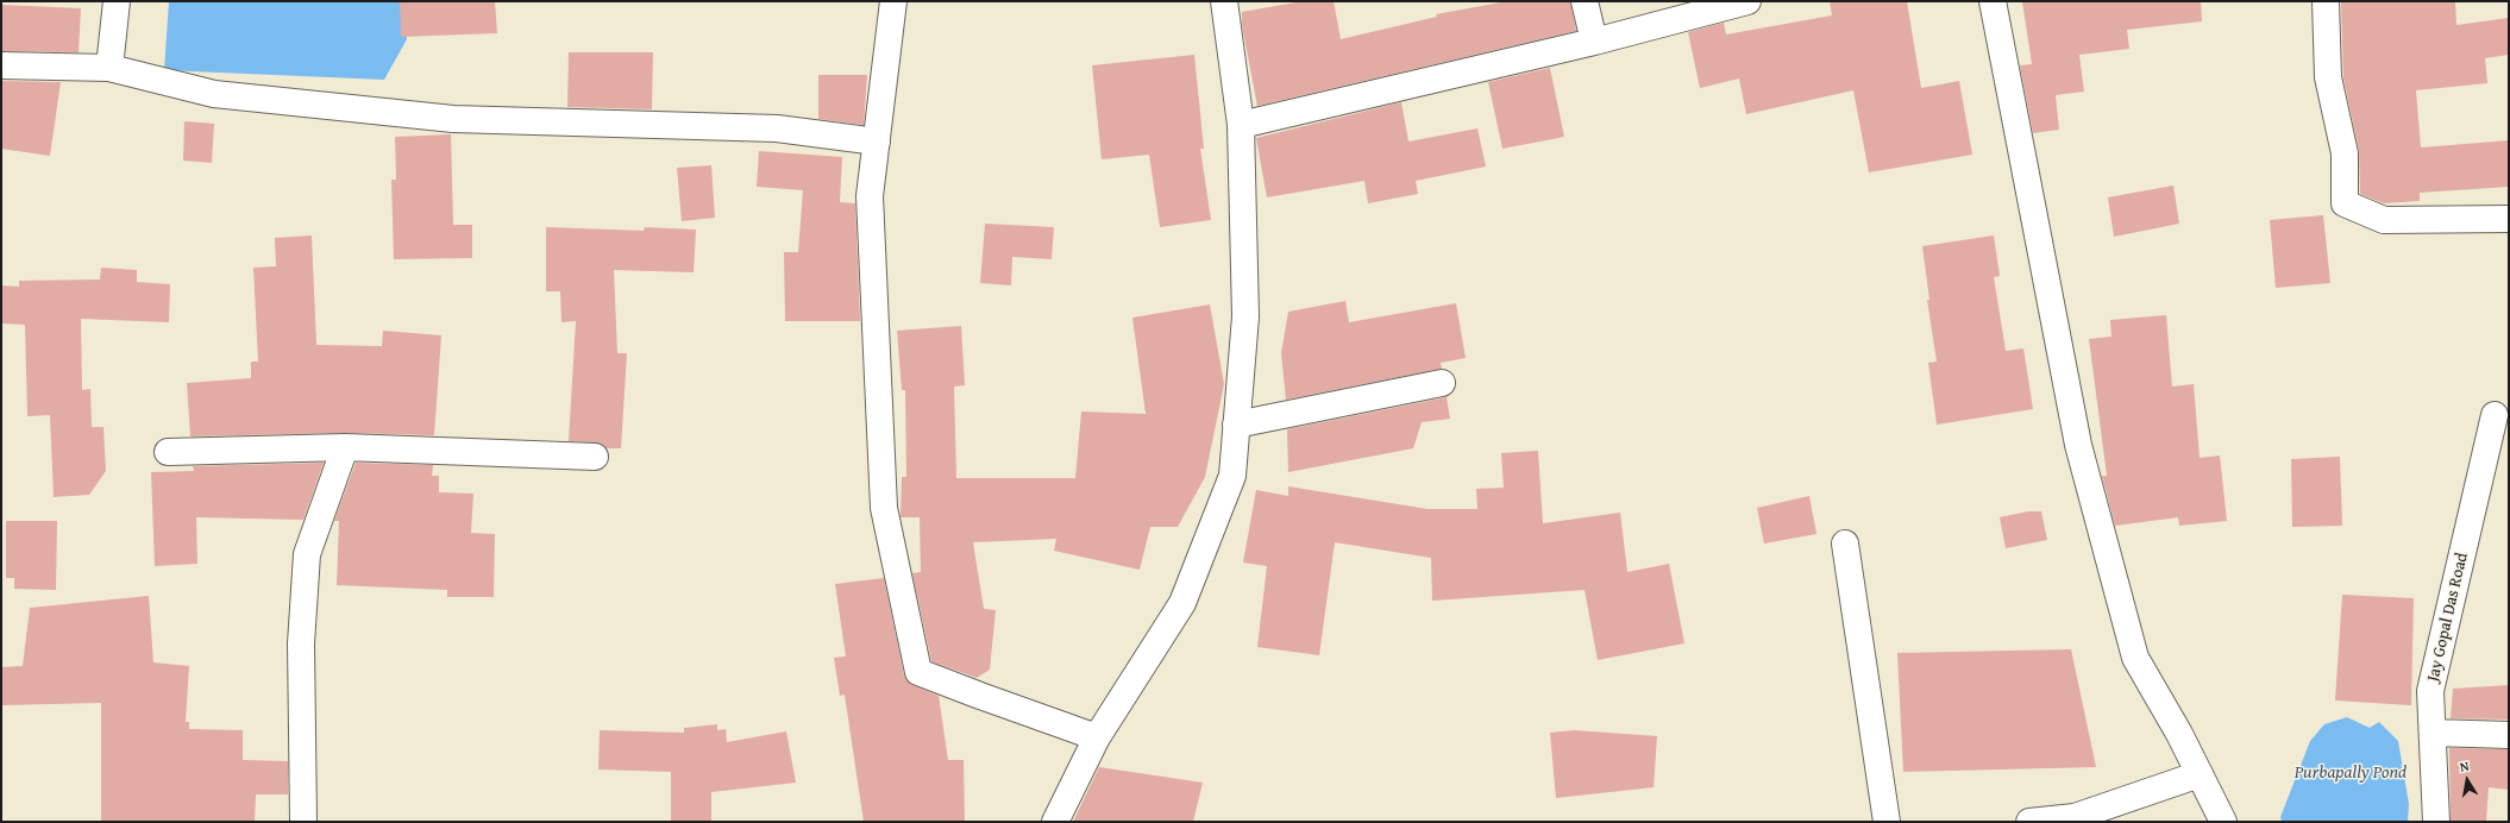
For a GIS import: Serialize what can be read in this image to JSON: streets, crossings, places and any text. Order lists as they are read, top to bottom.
{
  "streets": {
    "street": ["Jay Gopal Das Road"]
  },
  "water": ["Purbapally Pond"],
  "north": "top"
}
